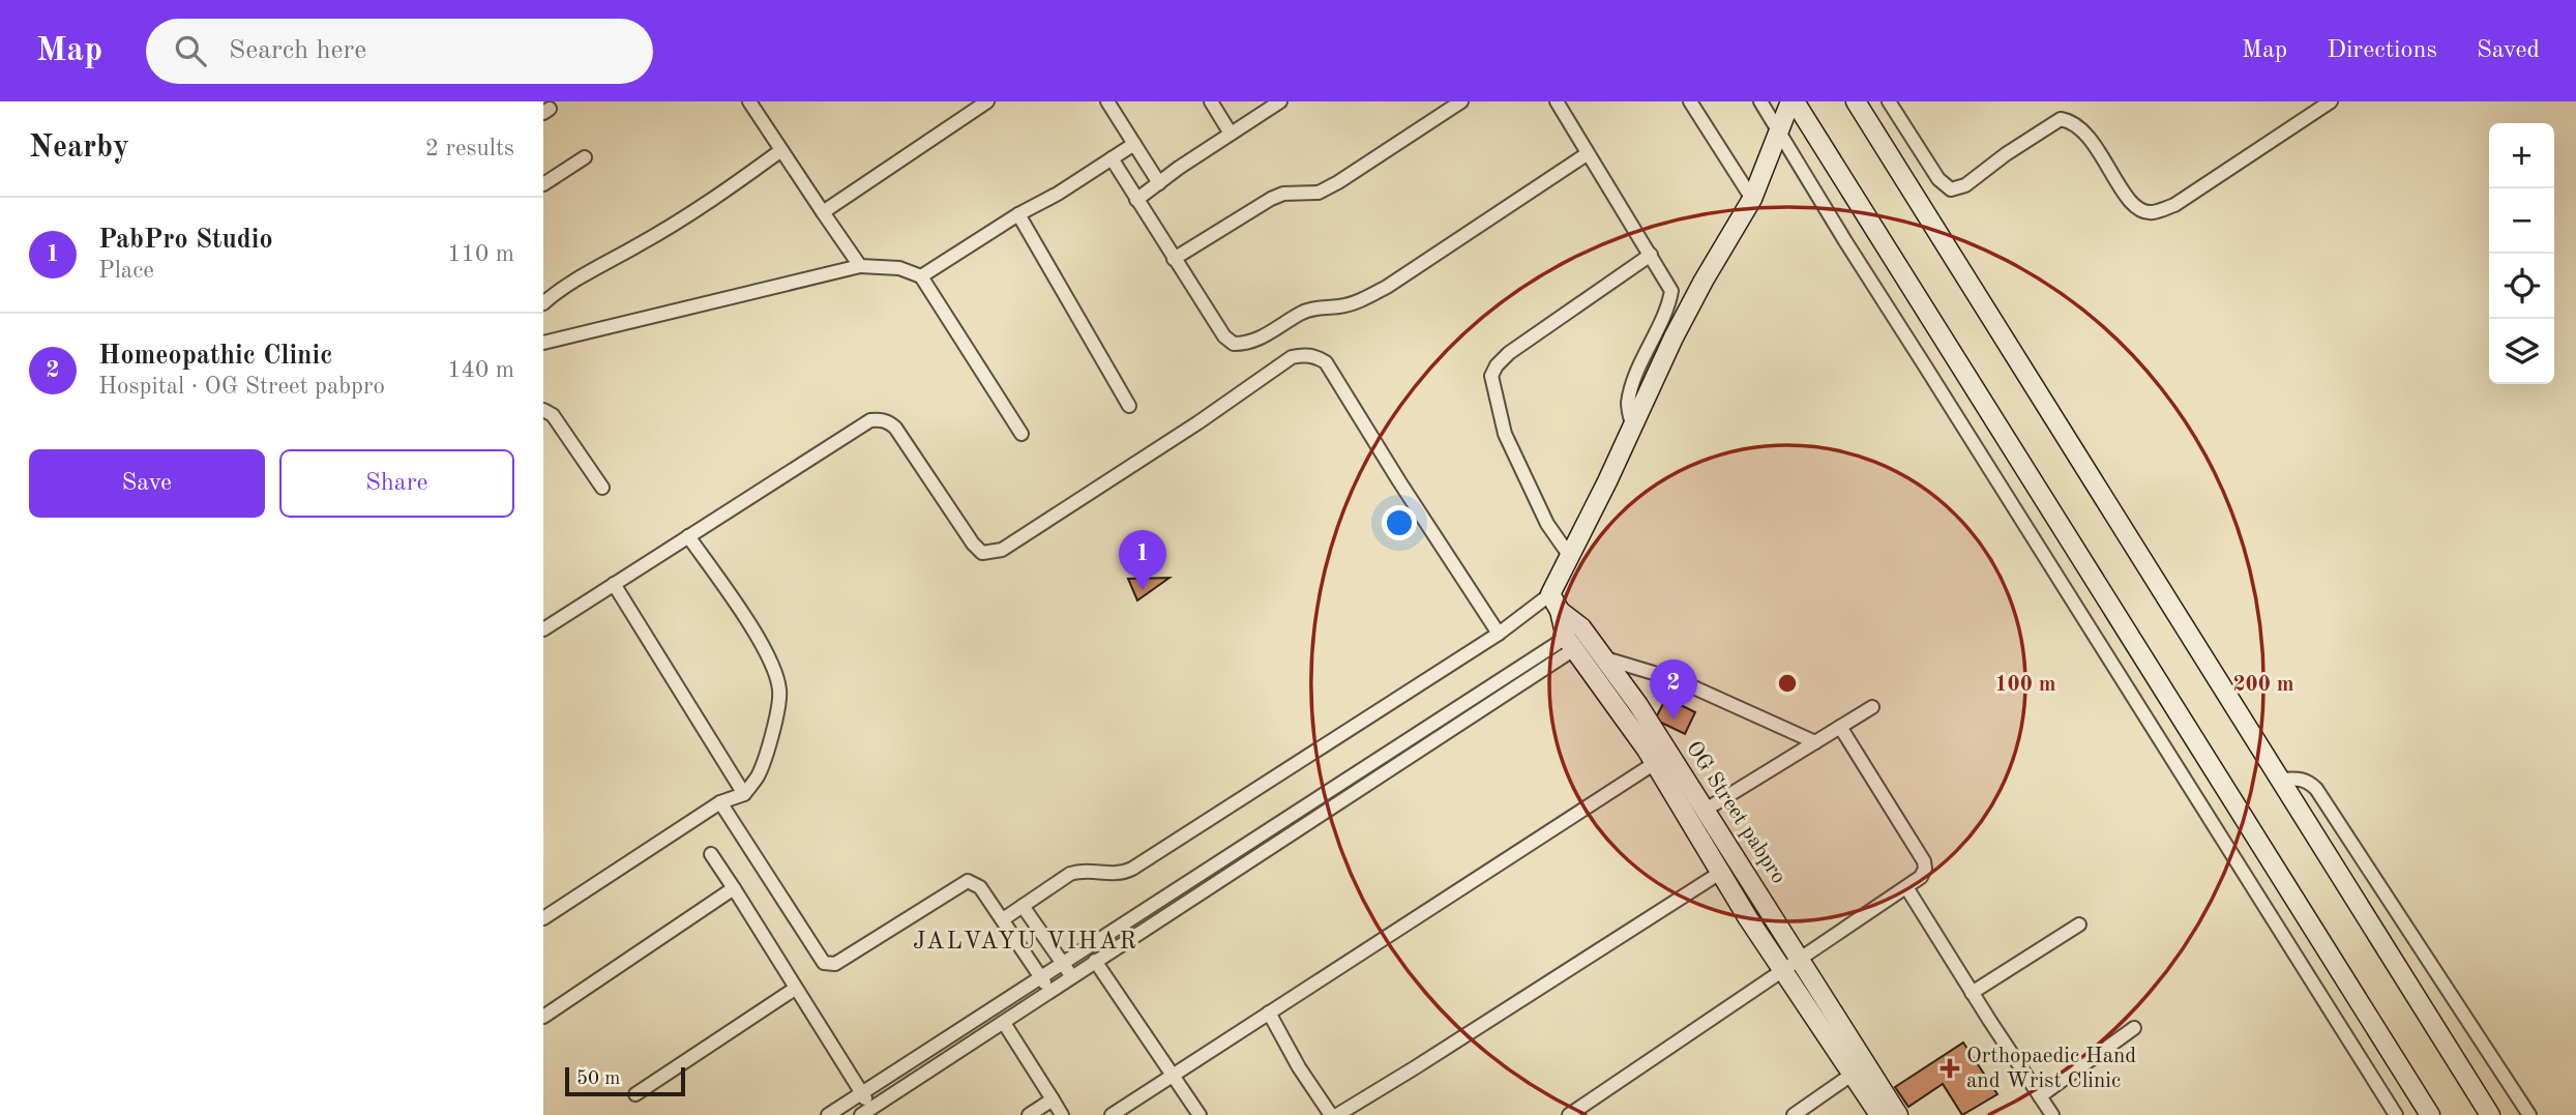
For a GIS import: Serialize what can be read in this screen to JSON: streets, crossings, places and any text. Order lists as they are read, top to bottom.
{
  "streets": {
    "main road": ["OG Street pabpro"]
  },
  "districts": ["JALVAYU VIHAR"],
  "places": {
    "health": ["Orthopaedic Hand and Wrist Clinic"]
  },
  "scale_bar": "50 m",
  "page": {
    "header": "Map",
    "search": "Search here",
    "nav": ["Map", "Directions", "Saved"],
    "heading": ["Nearby", "2 results"],
    "map_buttons": ["+", "−"],
    "list": [
      {
        "mark": "1",
        "name": "PabPro Studio",
        "note": "Place",
        "value": "110 m"
      },
      {
        "mark": "2",
        "name": "Homeopathic Clinic",
        "note": "Hospital · OG Street pabpro",
        "value": "140 m"
      }
    ],
    "buttons": ["Save", "Share"],
    "pins": ["1", "2"],
    "scale": "50 m"
  },
  "rings": ["100 m", "200 m"]
}
